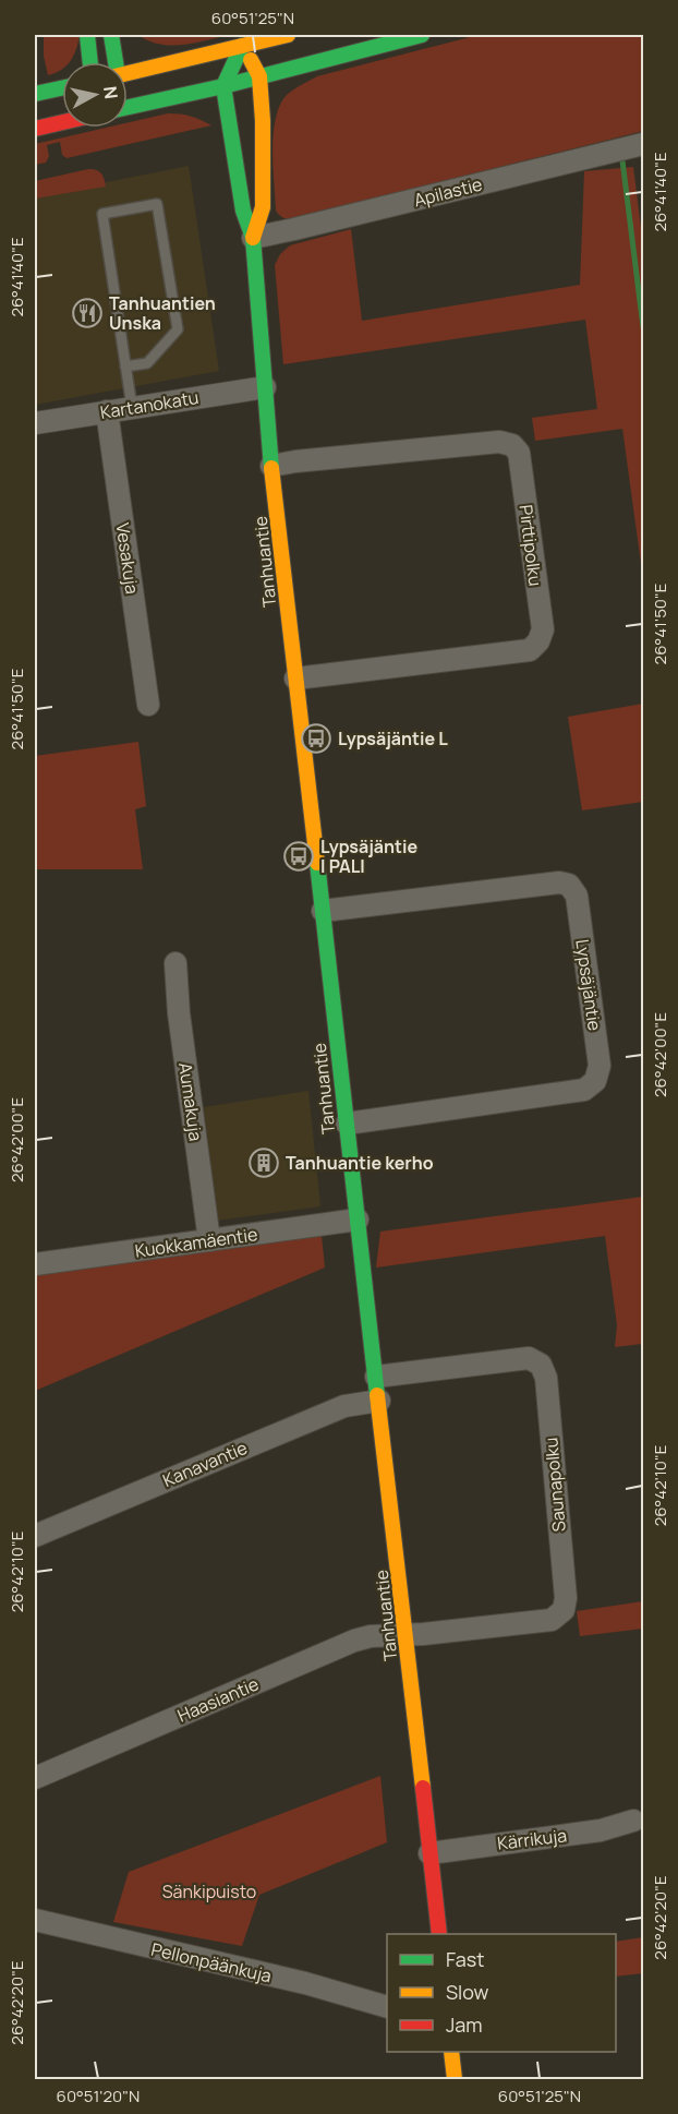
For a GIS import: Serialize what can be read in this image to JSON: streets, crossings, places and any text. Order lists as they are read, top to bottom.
{
  "streets": {
    "street": [
      "Apilastie",
      "Kartanokatu",
      "Pirttipolku",
      "Vesakuja",
      "Tanhuantie",
      "Lypsäjäntie",
      "Aumakuja",
      "Kuokkamäentie",
      "Kanavantie",
      "Saunapolku",
      "Haasiantie",
      "Kärrikuja",
      "Pellonpäänkuja"
    ]
  },
  "crossings": [
    ["Apilastie", "Tanhuantie"],
    ["Kartanokatu", "Vesakuja"],
    ["Kartanokatu", "Tanhuantie"],
    ["Pirttipolku", "Tanhuantie"],
    ["Tanhuantie", "Lypsäjäntie"],
    ["Tanhuantie", "Kuokkamäentie"],
    ["Tanhuantie", "Kanavantie"],
    ["Tanhuantie", "Saunapolku"],
    ["Tanhuantie", "Haasiantie"],
    ["Tanhuantie", "Kärrikuja"],
    ["Aumakuja", "Kuokkamäentie"],
    ["Saunapolku", "Haasiantie"]
  ],
  "parks": ["Sänkipuisto"],
  "places": {
    "restaurant": ["Tanhuantien Unska"],
    "bus stop": ["Lypsäjäntie L", "Lypsäjäntie I PALI"],
    "building": ["Tanhuantie kerho"]
  },
  "legend": ["Fast", "Slow", "Jam"],
  "north": "right",
  "coordinates": [
    "60°51'25\"N",
    "26°41'40\"E",
    "26°41'50\"E",
    "26°42'00\"E",
    "26°42'10\"E",
    "26°42'20\"E",
    "60°51'20\"N"
  ]
}
